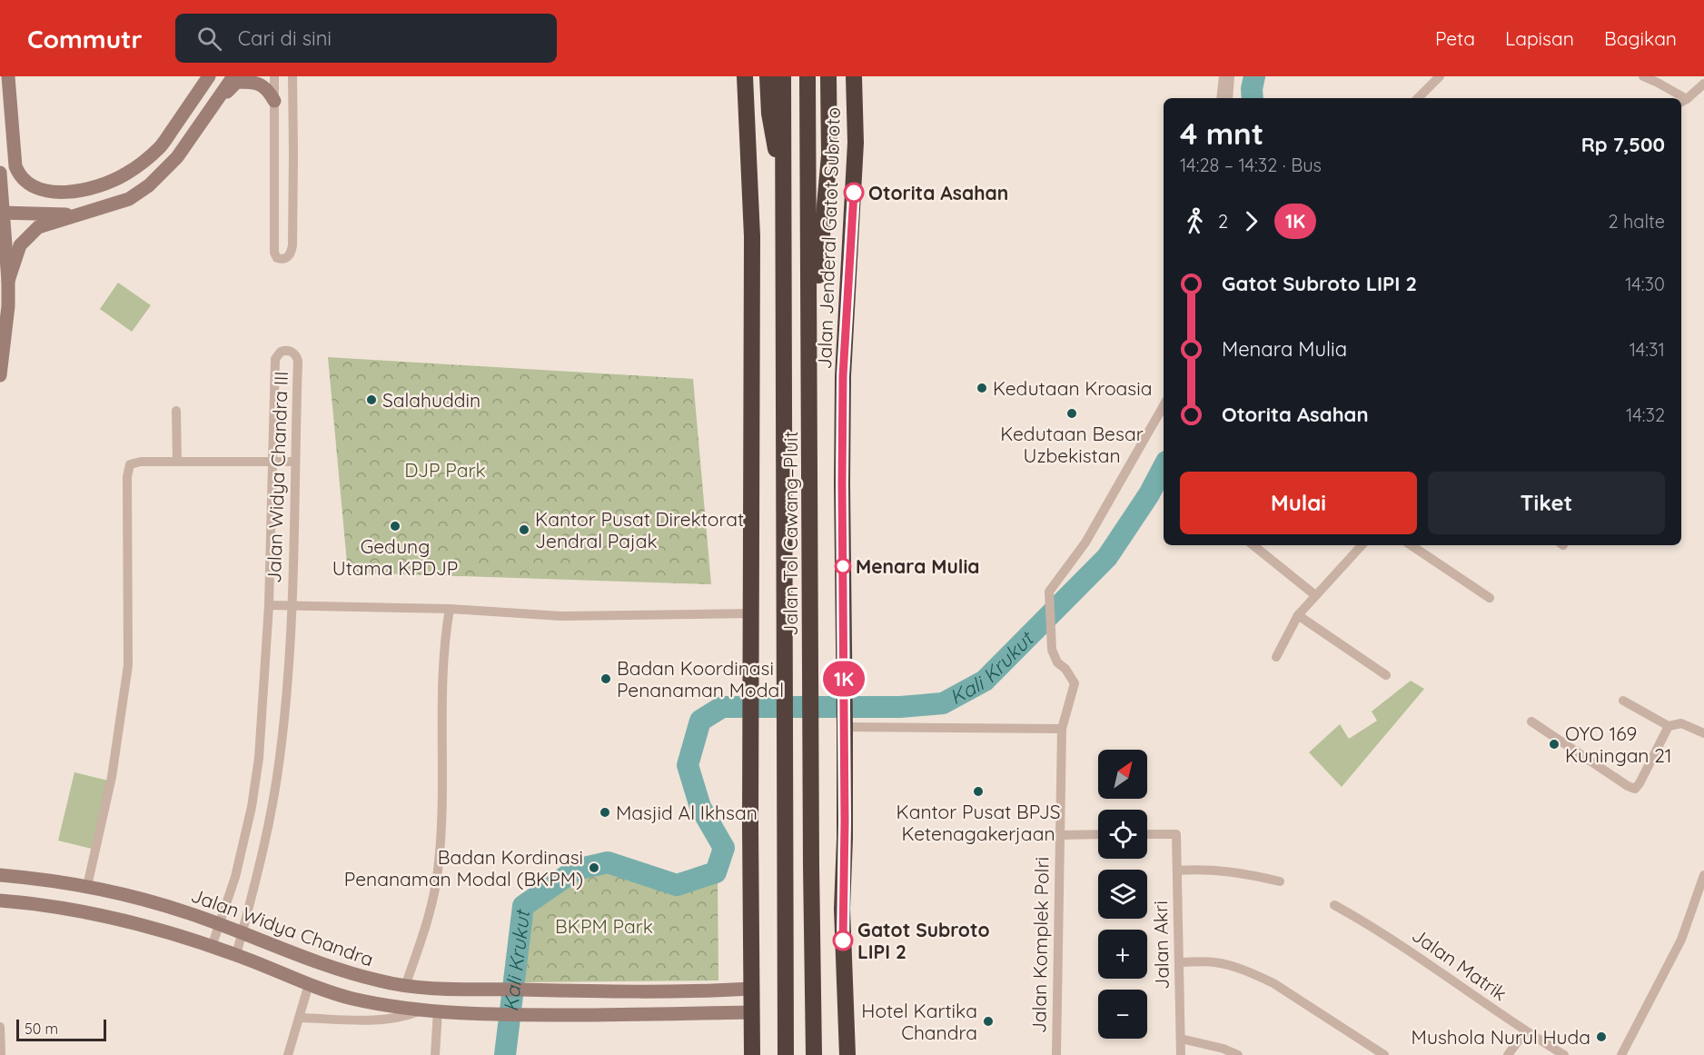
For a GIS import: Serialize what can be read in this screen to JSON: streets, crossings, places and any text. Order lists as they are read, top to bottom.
{
  "streets": {
    "highway": ["Jalan Jenderal Gatot Subroto", "Jalan Tol Cawang–Pluit"],
    "street": [
      "Jalan Widya Chandra III",
      "Jalan Widya Chandra",
      "Jalan Komplek Polri",
      "Jalan Akri",
      "Jalan Matrik"
    ]
  },
  "crossings": [
    ["Jalan Widya Chandra III", "Jalan Widya Chandra"]
  ],
  "water": ["Kali Krukut"],
  "parks": ["DJP Park", "BKPM Park"],
  "places": [
    "Otorita Asahan",
    "Kedutaan Kroasia",
    "Salahuddin",
    "Kedutaan Besar Uzbekistan",
    "Gedung Utama KPDJP",
    "Kantor Pusat Direktorat Jendral Pajak",
    "Menara Mulia",
    "Badan Koordinasi Penanaman Modal",
    "OYO 169 Kuningan 21",
    "Kantor Pusat BPJS Ketenagakerjaan",
    "Masjid Al Ikhsan",
    "Badan Kordinasi Penanaman Modal (BKPM)",
    "Gatot Subroto LIPI 2",
    "Hotel Kartika Chandra",
    "Mushola Nurul Huda"
  ],
  "lines": ["bus line 1K"],
  "scale_bar": "50 m",
  "north": "top right",
  "page": {
    "header": "Commutr",
    "search": "Cari di sini",
    "nav": ["Peta", "Lapisan", "Bagikan"],
    "on_map": "1K",
    "heading": ["4 mnt", "14:28 – 14:32 · Bus", "Rp 7,500"],
    "legs": ["2", "1K", "2 halte"],
    "list": [
      {
        "name": "Gatot Subroto LIPI 2",
        "value": "14:30"
      },
      {
        "name": "Menara Mulia",
        "value": "14:31"
      },
      {
        "name": "Otorita Asahan",
        "value": "14:32"
      }
    ],
    "buttons": ["Mulai", "Tiket"],
    "map_buttons": ["+", "−"],
    "scale": "50 m"
  }
}
